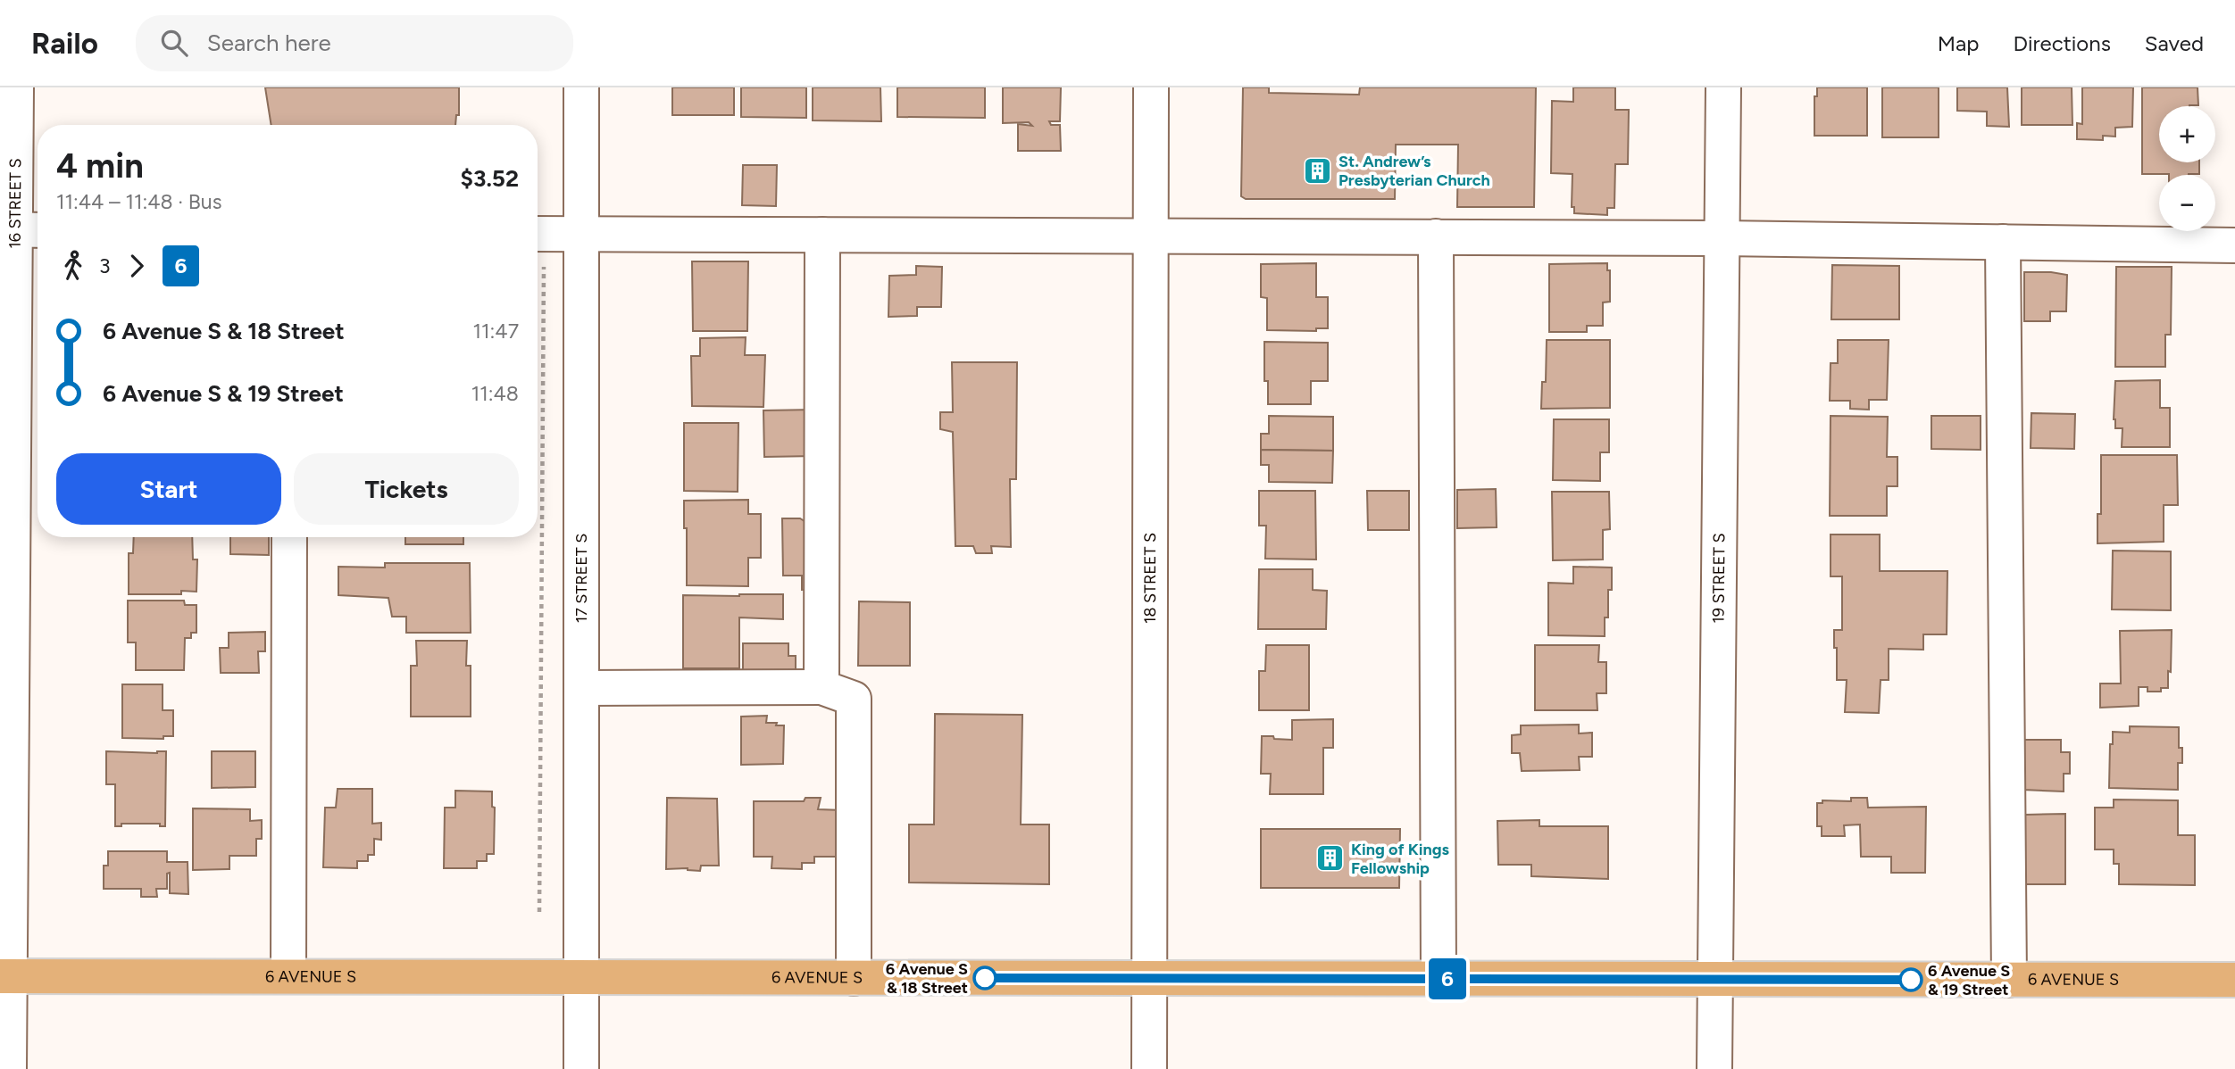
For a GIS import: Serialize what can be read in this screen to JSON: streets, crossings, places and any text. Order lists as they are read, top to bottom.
{
  "streets": {
    "main road": ["6 AVENUE S"],
    "street": [
      "16 STREET S",
      "17 STREET S",
      "18 STREET S",
      "19 STREET S"
    ]
  },
  "crossings": [
    ["16 STREET S", "6 AVENUE S"],
    ["17 STREET S", "6 AVENUE S"],
    ["18 STREET S", "6 AVENUE S"],
    ["19 STREET S", "6 AVENUE S"]
  ],
  "places": {
    "building": ["St. Andrew’s Presbyterian Church", "King of Kings Fellowship"],
    "other": ["6 Avenue S & 18 Street", "6 Avenue S & 19 Street"]
  },
  "lines": ["bus line 6"],
  "page": {
    "header": "Railo",
    "search": "Search here",
    "nav": ["Map", "Directions", "Saved"],
    "on_map": "6",
    "map_buttons": ["+", "−"],
    "heading": ["4 min", "11:44 – 11:48 · Bus", "$3.52"],
    "legs": ["3", "6"],
    "list": [
      {
        "name": "6 Avenue S & 18 Street",
        "value": "11:47"
      },
      {
        "name": "6 Avenue S & 19 Street",
        "value": "11:48"
      }
    ],
    "buttons": ["Start", "Tickets"]
  }
}
